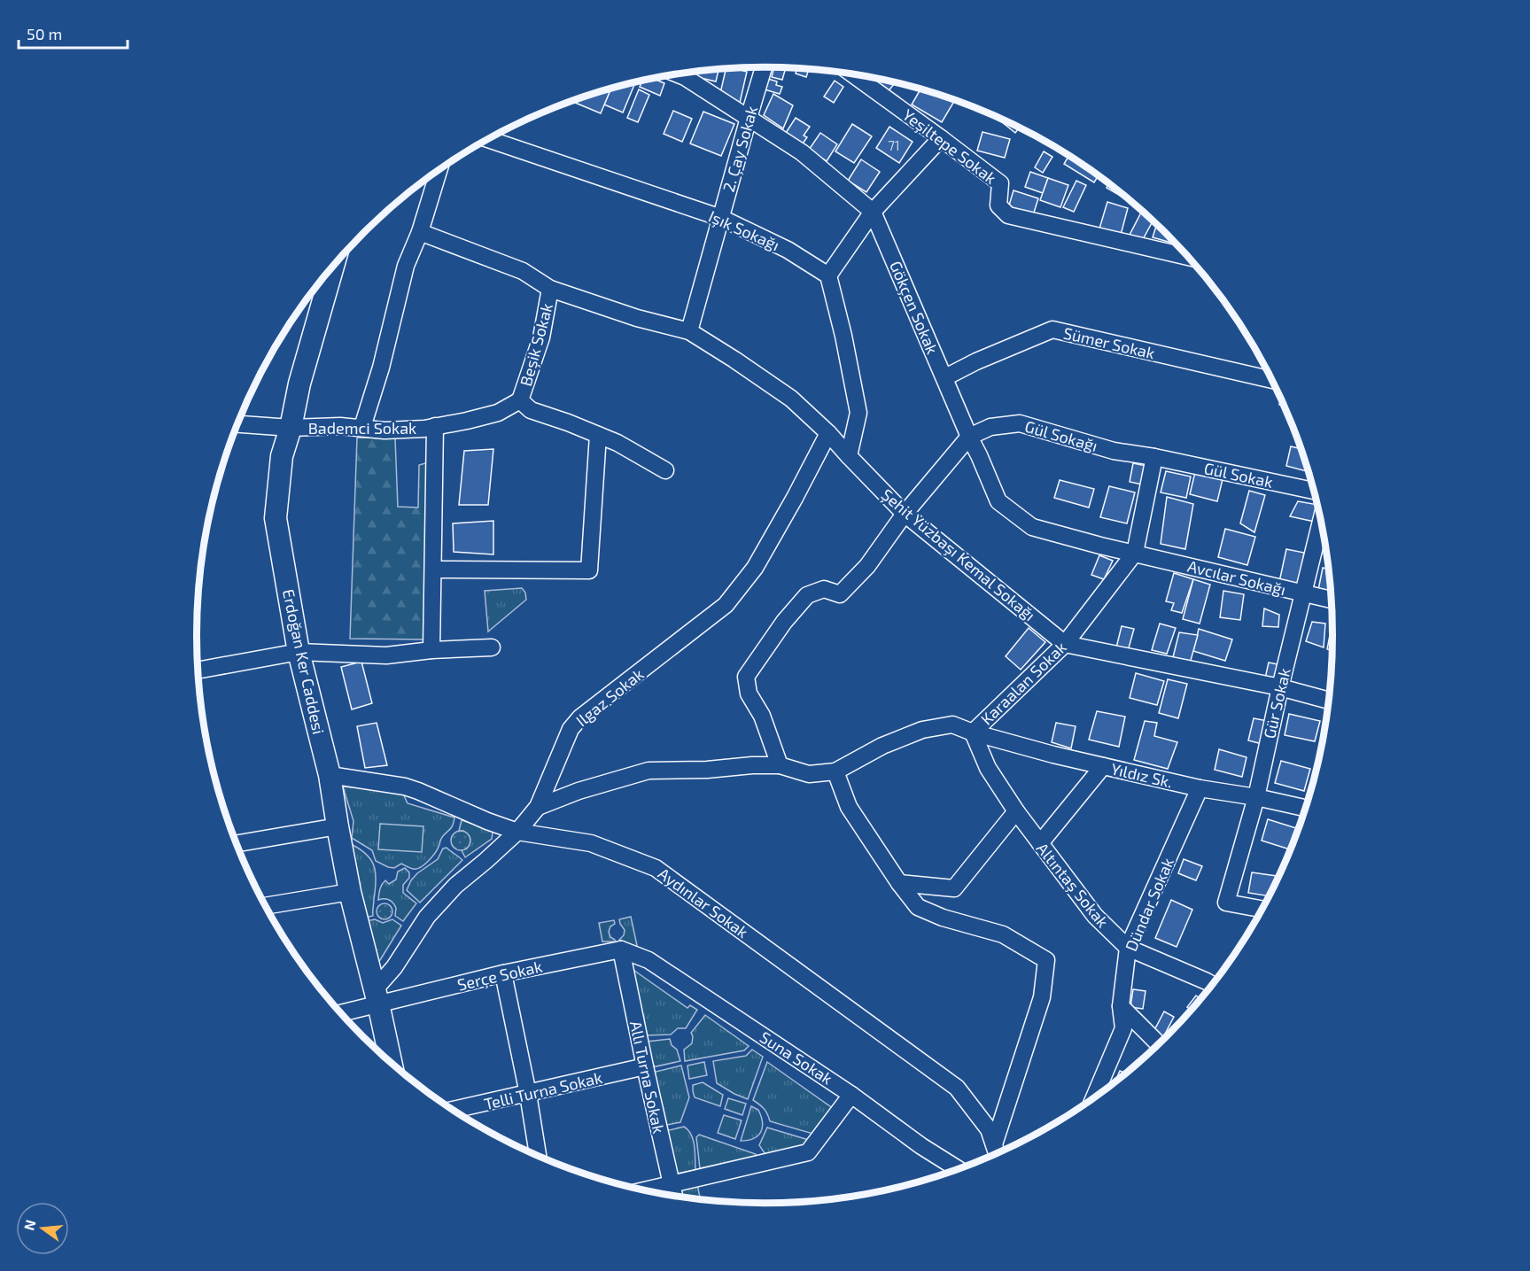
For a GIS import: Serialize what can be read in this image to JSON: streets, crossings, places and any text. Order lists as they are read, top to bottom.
{
  "streets": {
    "main road": ["Erdoğan Ker Caddesi"],
    "street": [
      "Yeşiltepe Sokak",
      "2. Çay Sokak",
      "Işık Sokağı",
      "Gökçen Sokak",
      "Sümer Sokak",
      "Beşik Sokak",
      "Bademci Sokak",
      "Gül Sokağı",
      "Gül Sokak",
      "Şehit Yüzbaşı Kemal Sokağı",
      "Avcılar Sokağı",
      "Karaalan Sokak",
      "Ilgaz Sokak",
      "Gür Sokak",
      "Yıldız Sk.",
      "Altıntaş Sokak",
      "Aydınlar Sokak",
      "Dündar Sokak",
      "Serçe Sokak",
      "Suna Sokak",
      "Allı Turna Sokak",
      "Telli Turna Sokak"
    ]
  },
  "crossings": [
    ["2. Çay Sokak", "Işık Sokağı"],
    ["2. Çay Sokak", "Gökçen Sokak"],
    ["2. Çay Sokak", "Şehit Yüzbaşı Kemal Sokağı"],
    ["Gökçen Sokak", "Sümer Sokak"],
    ["Gökçen Sokak", "Gül Sokağı"],
    ["Gökçen Sokak", "Avcılar Sokağı"],
    ["Gökçen Sokak", "Karaalan Sokak"],
    ["Beşik Sokak", "Bademci Sokak"],
    ["Beşik Sokak", "Şehit Yüzbaşı Kemal Sokağı"],
    ["Bademci Sokak", "Erdoğan Ker Caddesi"],
    ["Gül Sokağı", "Gül Sokak"],
    ["Gül Sokağı", "Karaalan Sokak"],
    ["Gül Sokak", "Karaalan Sokak"],
    ["Şehit Yüzbaşı Kemal Sokağı", "Karaalan Sokak"],
    ["Şehit Yüzbaşı Kemal Sokağı", "Ilgaz Sokak"],
    ["Şehit Yüzbaşı Kemal Sokağı", "Gür Sokak"],
    ["Avcılar Sokağı", "Karaalan Sokak"],
    ["Avcılar Sokağı", "Gür Sokak"],
    ["Erdoğan Ker Caddesi", "Ilgaz Sokak"],
    ["Erdoğan Ker Caddesi", "Aydınlar Sokak"],
    ["Erdoğan Ker Caddesi", "Serçe Sokak"],
    ["Karaalan Sokak", "Ilgaz Sokak"],
    ["Karaalan Sokak", "Yıldız Sk."],
    ["Karaalan Sokak", "Altıntaş Sokak"],
    ["Ilgaz Sokak", "Aydınlar Sokak"],
    ["Ilgaz Sokak", "Serçe Sokak"],
    ["Gür Sokak", "Yıldız Sk."],
    ["Yıldız Sk.", "Altıntaş Sokak"],
    ["Yıldız Sk.", "Dündar Sokak"],
    ["Altıntaş Sokak", "Dündar Sokak"],
    ["Serçe Sokak", "Suna Sokak"],
    ["Serçe Sokak", "Allı Turna Sokak"],
    ["Suna Sokak", "Allı Turna Sokak"],
    ["Allı Turna Sokak", "Telli Turna Sokak"]
  ],
  "house_numbers": ["71"],
  "scale_bar": "50 m",
  "north": "left"
}
